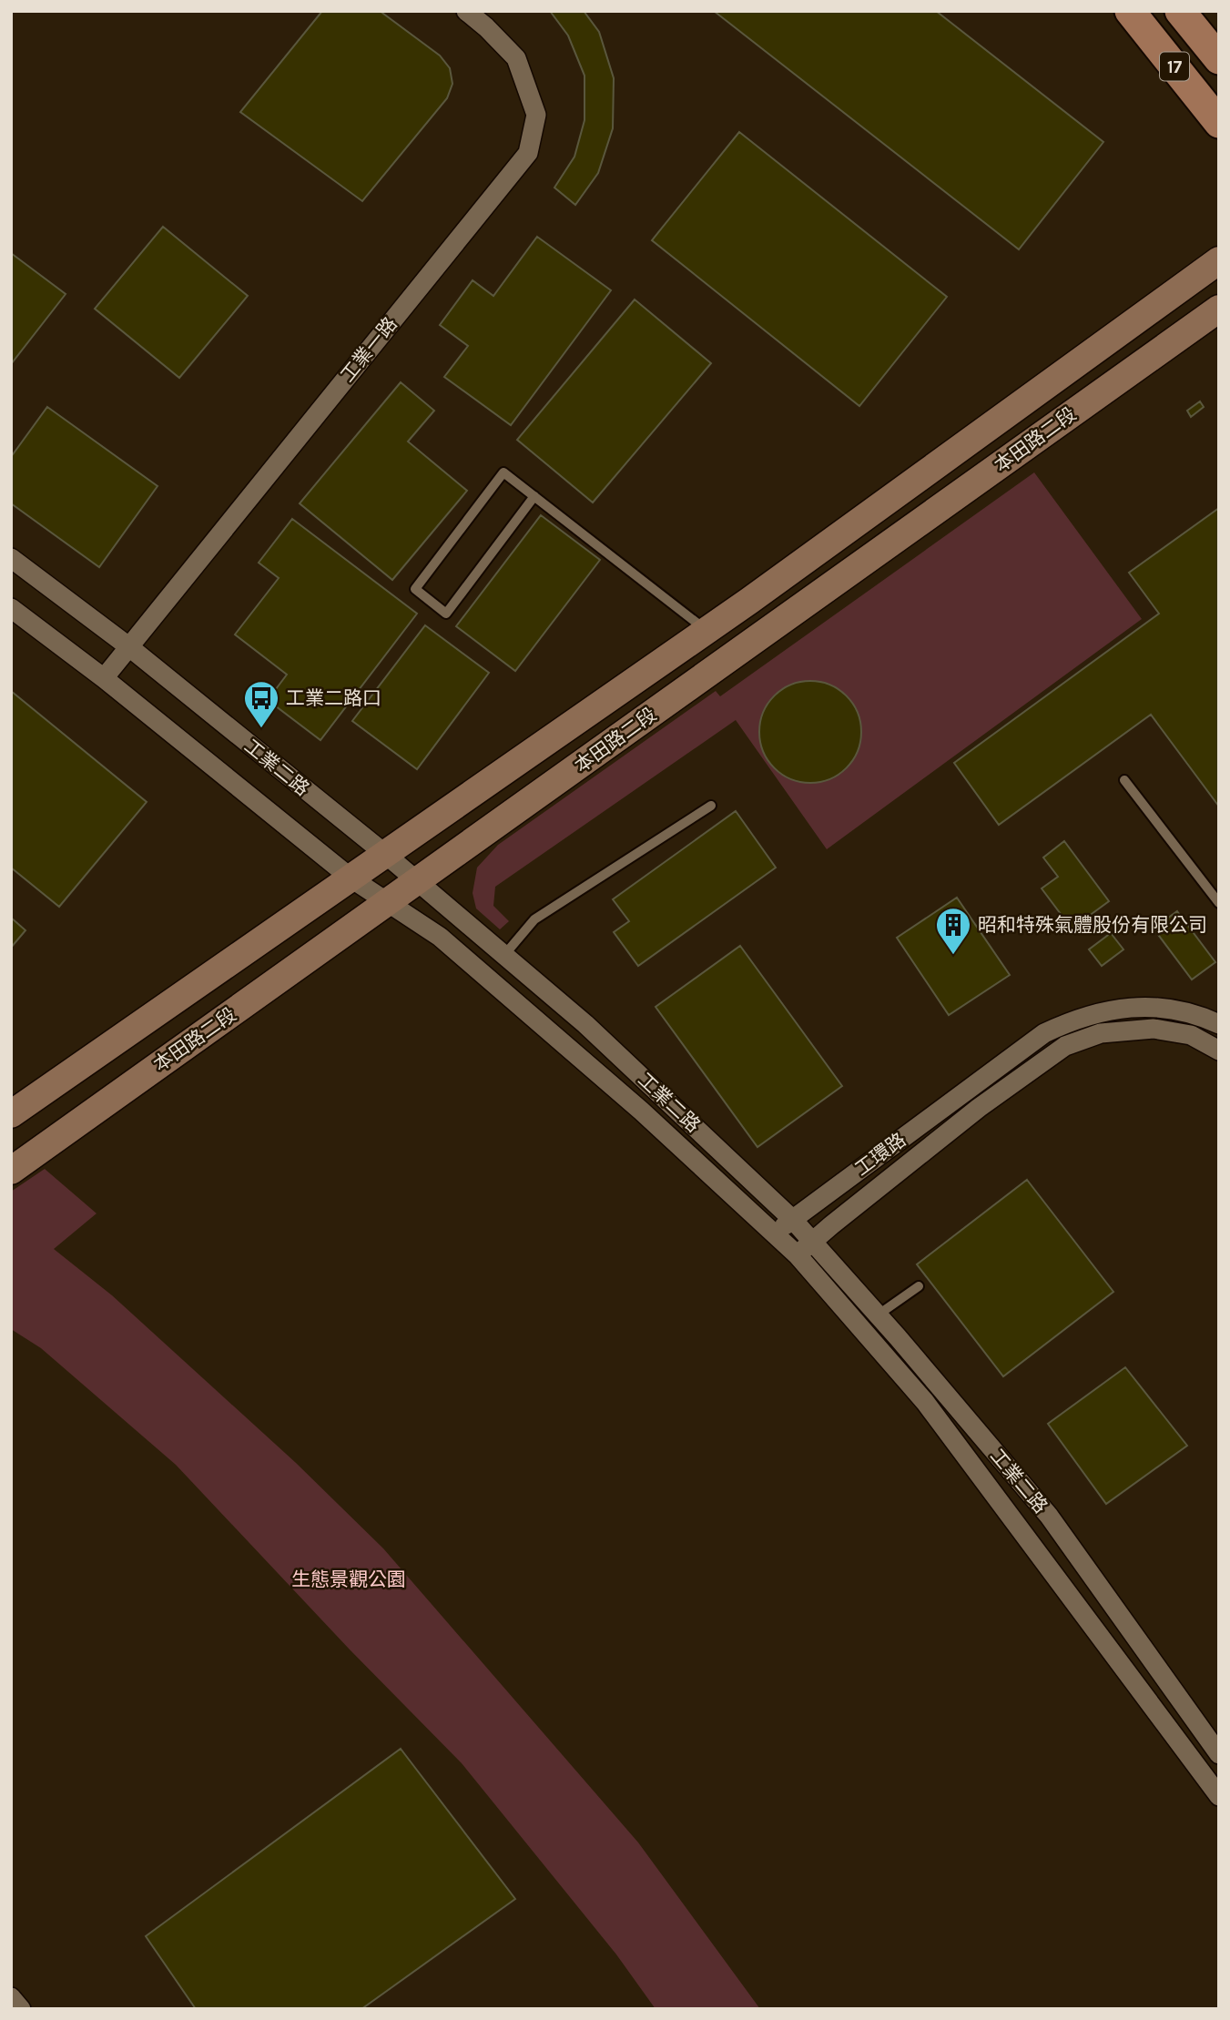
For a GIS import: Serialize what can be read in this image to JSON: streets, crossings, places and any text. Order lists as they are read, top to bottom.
{
  "streets": {
    "main road": ["17"],
    "street": [
      "工業一路",
      "本田路二段",
      "工業二路",
      "工環路"
    ]
  },
  "crossings": [
    ["工業一路", "工業二路"],
    ["本田路二段", "工業二路"],
    ["工業二路", "工環路"]
  ],
  "parks": ["生態景觀公園"],
  "places": {
    "bus stop": ["工業二路口"],
    "building": ["昭和特殊氣體股份有限公司"]
  }
}
